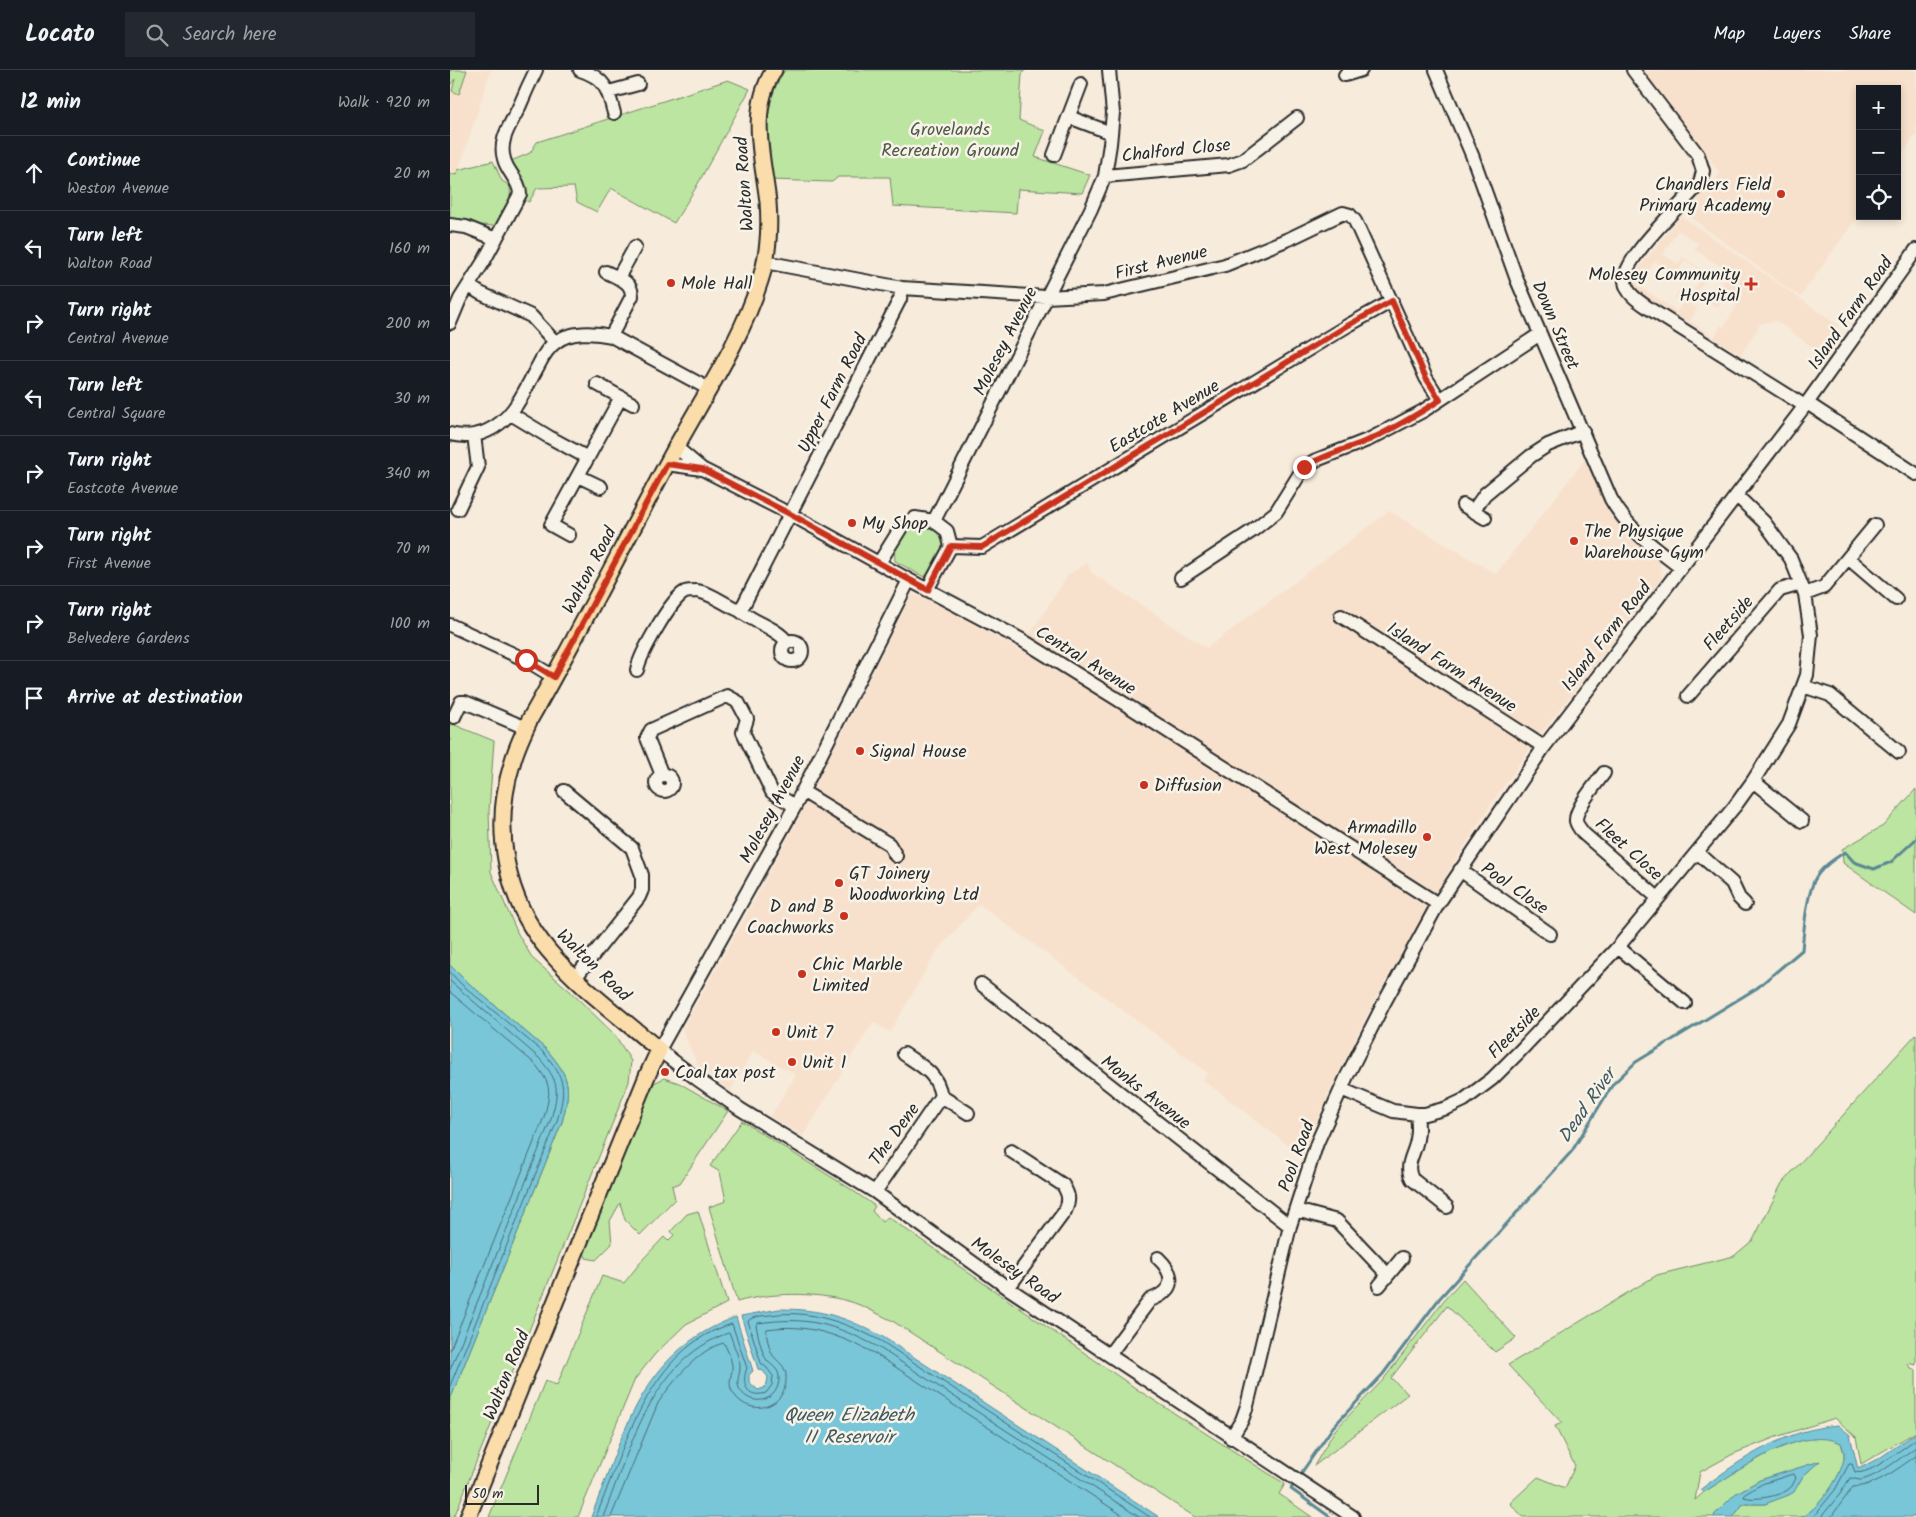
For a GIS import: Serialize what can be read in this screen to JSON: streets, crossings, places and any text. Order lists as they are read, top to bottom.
{
  "streets": {
    "main road": ["Walton Road"],
    "street": [
      "Chalford Close",
      "First Avenue",
      "Island Farm Road",
      "Down Street",
      "Molesey Avenue",
      "Upper Farm Road",
      "Eastcote Avenue",
      "Fleetside",
      "Central Avenue",
      "Island Farm Avenue",
      "Fleet Close",
      "Pool Close",
      "Monks Avenue",
      "The Dene",
      "Pool Road",
      "Molesey Road"
    ]
  },
  "crossings": [
    ["Chalford Close", "Molesey Avenue"],
    ["Walton Road", "First Avenue"],
    ["Walton Road", "Molesey Avenue"],
    ["Walton Road", "Central Avenue"],
    ["Walton Road", "Molesey Road"],
    ["First Avenue", "Molesey Avenue"],
    ["First Avenue", "Upper Farm Road"],
    ["First Avenue", "Eastcote Avenue"],
    ["Island Farm Road", "Down Street"],
    ["Island Farm Road", "Fleetside"],
    ["Island Farm Road", "Central Avenue"],
    ["Island Farm Road", "Island Farm Avenue"],
    ["Island Farm Road", "Pool Close"],
    ["Island Farm Road", "Pool Road"],
    ["Molesey Avenue", "Central Avenue"],
    ["Molesey Avenue", "Molesey Road"],
    ["Upper Farm Road", "Central Avenue"],
    ["Fleetside", "Fleet Close"],
    ["Fleetside", "Pool Road"],
    ["Central Avenue", "Pool Road"],
    ["Monks Avenue", "Pool Road"],
    ["The Dene", "Molesey Road"],
    ["Pool Road", "Molesey Road"]
  ],
  "water": ["Dead River", "Queen Elizabeth II Reservoir"],
  "parks": ["Grovelands Recreation Ground"],
  "places": {
    "other": [
      "Chandlers Field Primary Academy",
      "Mole Hall",
      "My Shop",
      "The Physique Warehouse Gym",
      "Signal House",
      "Diffusion",
      "Armadillo West Molesey",
      "GT Joinery Woodworking Ltd",
      "D and B Coachworks",
      "Chic Marble Limited",
      "Unit 7",
      "Unit 1",
      "Coal tax post"
    ],
    "health": ["Molesey Community Hospital"]
  },
  "scale_bar": "50 m",
  "page": {
    "header": "Locato",
    "search": "Search here",
    "nav": ["Map", "Layers", "Share"],
    "heading": ["12 min", "Walk · 920 m"],
    "map_buttons": ["+", "−"],
    "list": [
      ["Continue", "Weston Avenue", "20 m"],
      ["Turn left", "Walton Road", "160 m"],
      ["Turn right", "Central Avenue", "200 m"],
      ["Turn left", "Central Square", "30 m"],
      ["Turn right", "Eastcote Avenue", "340 m"],
      ["Turn right", "First Avenue", "70 m"],
      ["Turn right", "Belvedere Gardens", "100 m"],
      "Arrive at destination"
    ],
    "scale": "50 m"
  }
}
